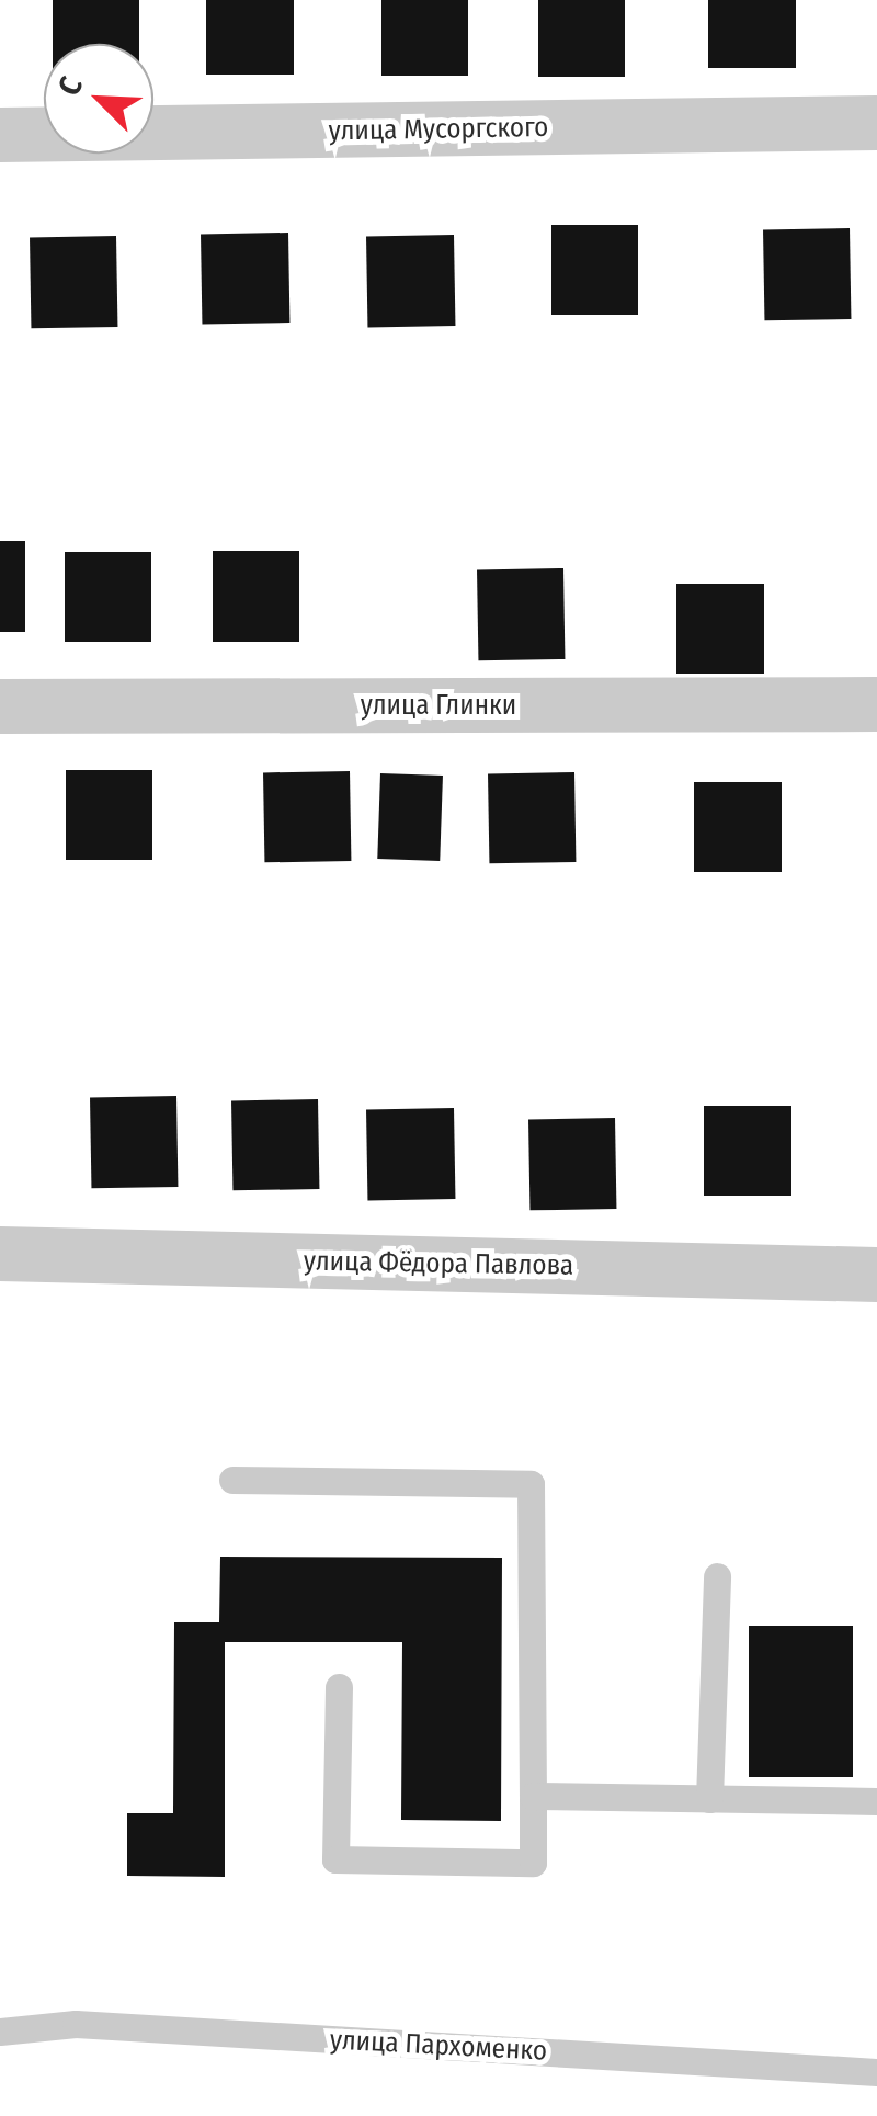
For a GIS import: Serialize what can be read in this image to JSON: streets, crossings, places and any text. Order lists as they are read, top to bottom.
{
  "streets": {
    "street": ["улица Мусоргского", "улица Глинки", "улица Фёдора Павлова"],
    "lane": ["улица Пархоменко"]
  },
  "north": "top left"
}
